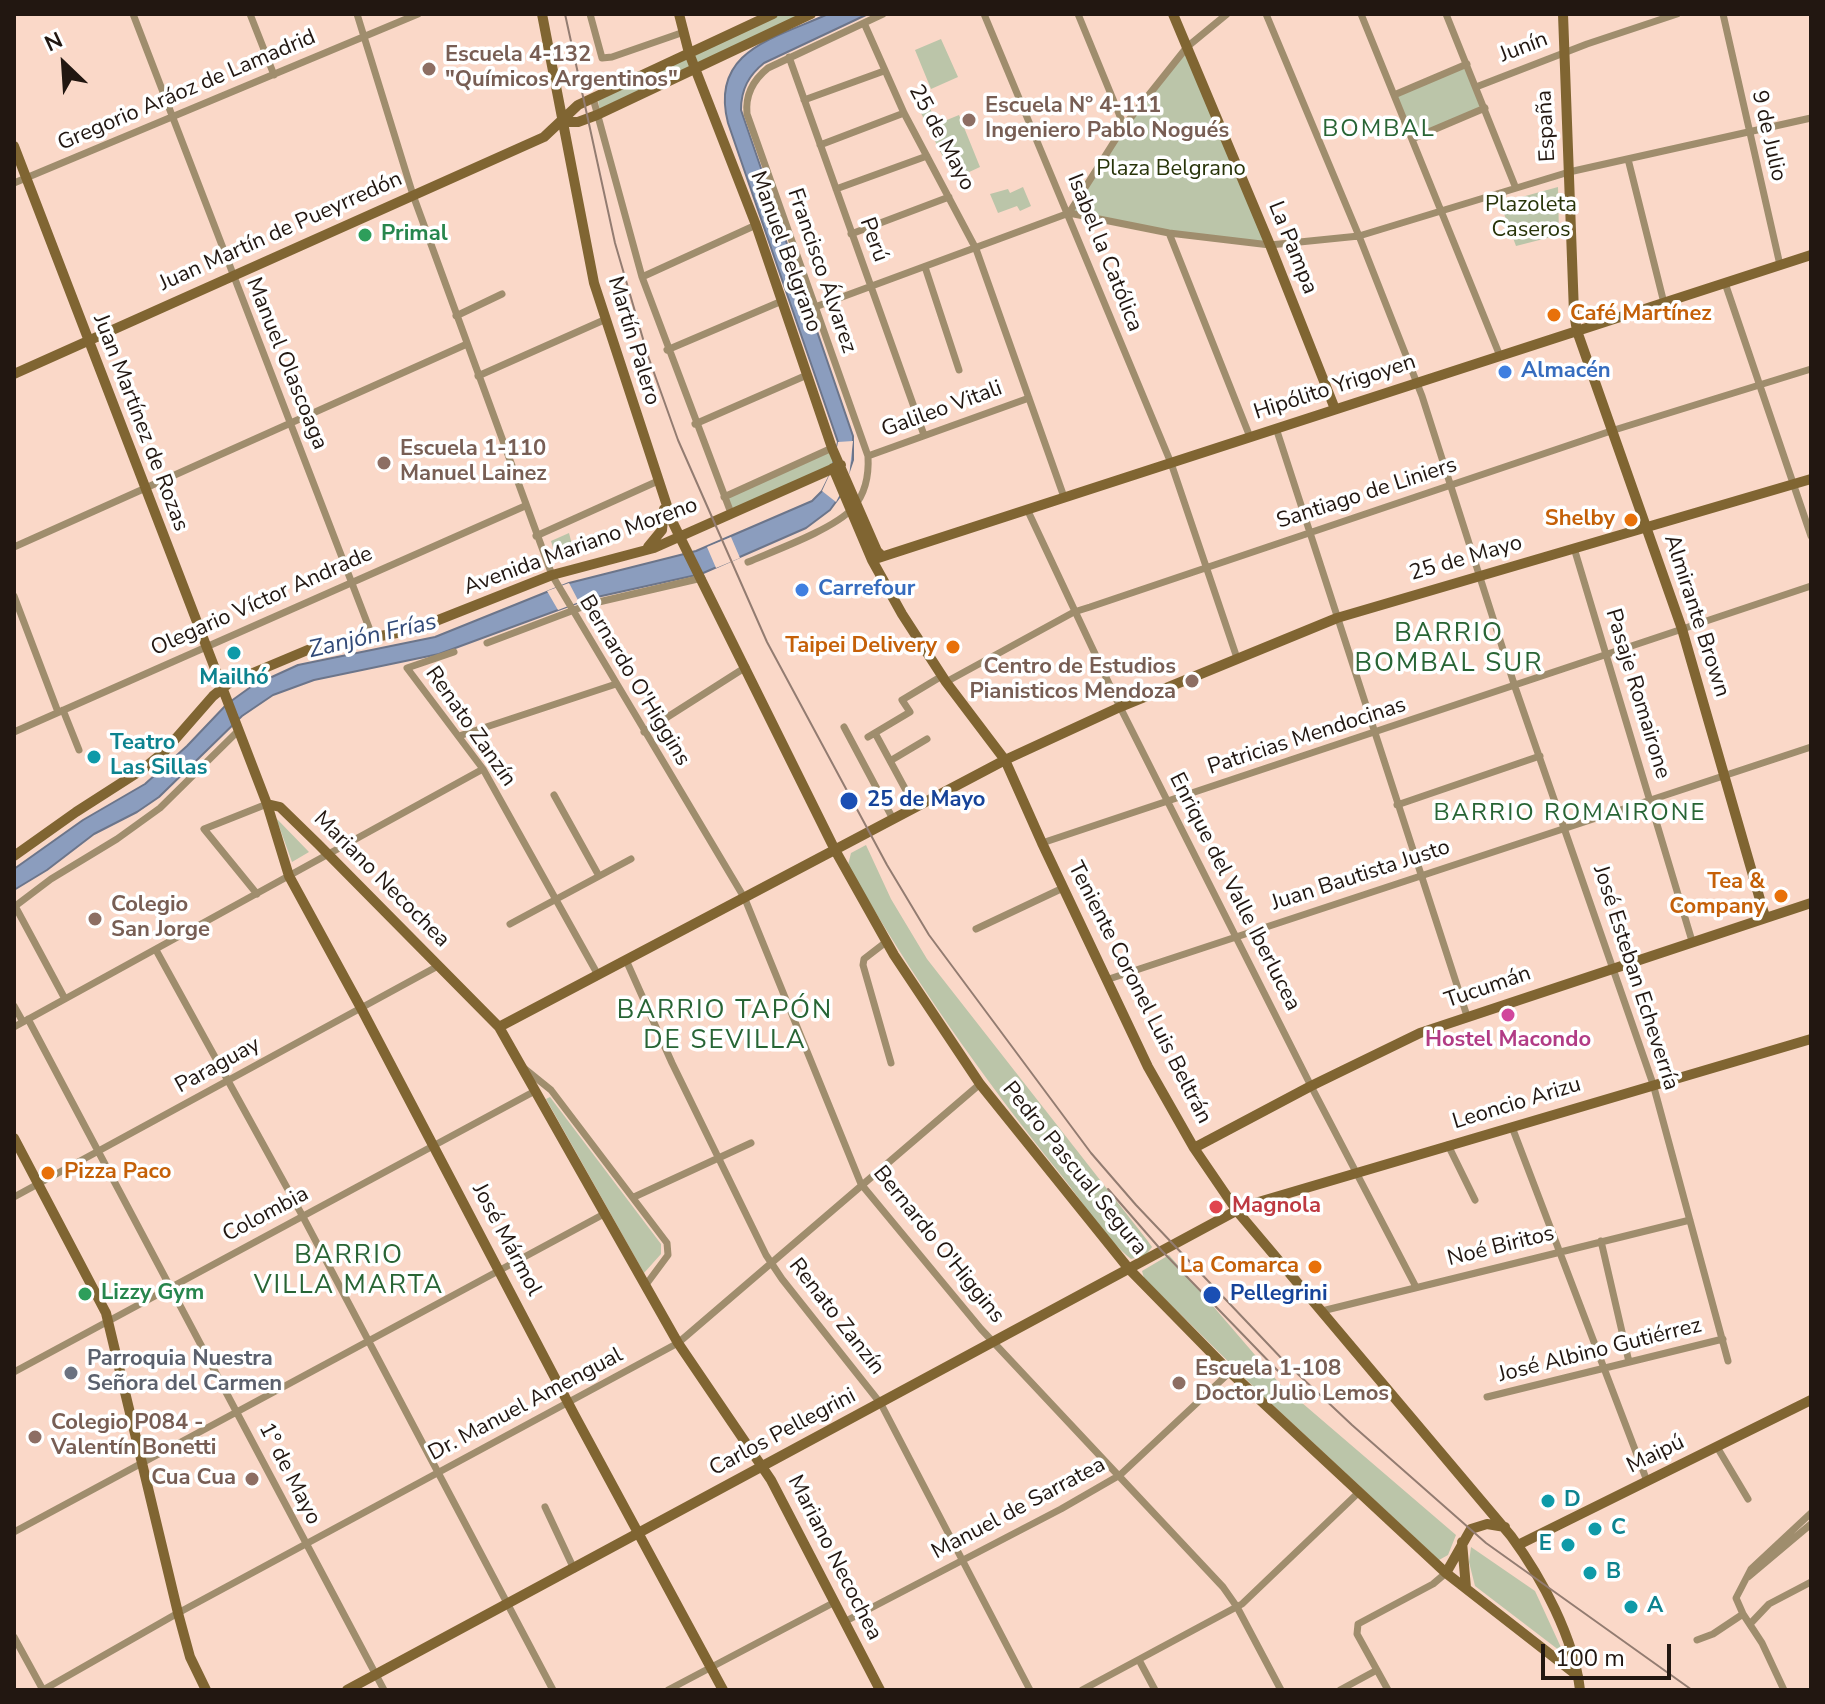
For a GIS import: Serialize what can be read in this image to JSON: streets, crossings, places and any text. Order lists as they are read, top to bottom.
{
  "streets": {
    "street": [
      "Junín",
      "Gregorio Aráoz de Lamadrid",
      "España",
      "9 de Julio",
      "25 de Mayo",
      "Juan Martín de Pueyrredón",
      "Perú",
      "La Pampa",
      "Manuel Belgrano",
      "Isabel la Católica",
      "Francisco Álvarez",
      "Martín Palero",
      "Manuel Olascoaga",
      "Hipólito Yrigoyen",
      "Galileo Vitali",
      "Juan Martínez de Rozas",
      "Santiago de Liniers",
      "Avenida Mariano Moreno",
      "Olegario Víctor Andrade",
      "Almirante Brown",
      "Bernardo O'Higgins",
      "Pasaje Romairone",
      "Renato Zanzín",
      "Patricias Mendocinas",
      "Juan Bautista Justo",
      "Mariano Necochea",
      "Enrique del Valle Iberlucea",
      "José Esteban Echeverría",
      "Tucumán",
      "Teniente Coronel Luis Beltrán",
      "Paraguay",
      "Leoncio Arizu",
      "Pedro Pascual Segura",
      "Colombia",
      "José Mármol",
      "Noé Biritos",
      "José Albino Gutiérrez",
      "Dr. Manuel Amengual",
      "Carlos Pellegrini",
      "Maipú",
      "1° de Mayo",
      "Manuel de Sarratea"
    ]
  },
  "crossings": [
    ["Junín", "España"],
    ["Gregorio Aráoz de Lamadrid", "Manuel Olascoaga"],
    ["Gregorio Aráoz de Lamadrid", "Juan Martínez de Rozas"],
    ["Gregorio Aráoz de Lamadrid", "Bernardo O'Higgins"],
    ["España", "Hipólito Yrigoyen"],
    ["España", "Almirante Brown"],
    ["9 de Julio", "Hipólito Yrigoyen"],
    ["25 de Mayo", "Isabel la Católica"],
    ["25 de Mayo", "Hipólito Yrigoyen"],
    ["25 de Mayo", "Galileo Vitali"],
    ["25 de Mayo", "Almirante Brown"],
    ["25 de Mayo", "Bernardo O'Higgins"],
    ["25 de Mayo", "Pasaje Romairone"],
    ["25 de Mayo", "Renato Zanzín"],
    ["25 de Mayo", "Mariano Necochea"],
    ["25 de Mayo", "Enrique del Valle Iberlucea"],
    ["25 de Mayo", "José Esteban Echeverría"],
    ["25 de Mayo", "Teniente Coronel Luis Beltrán"],
    ["25 de Mayo", "Pedro Pascual Segura"],
    ["Juan Martín de Pueyrredón", "Manuel Belgrano"],
    ["Juan Martín de Pueyrredón", "Martín Palero"],
    ["Juan Martín de Pueyrredón", "Manuel Olascoaga"],
    ["Juan Martín de Pueyrredón", "Juan Martínez de Rozas"],
    ["Juan Martín de Pueyrredón", "Bernardo O'Higgins"],
    ["Perú", "Francisco Álvarez"],
    ["Perú", "Galileo Vitali"],
    ["La Pampa", "Hipólito Yrigoyen"],
    ["Manuel Belgrano", "Hipólito Yrigoyen"],
    ["Manuel Belgrano", "Avenida Mariano Moreno"],
    ["Manuel Belgrano", "Teniente Coronel Luis Beltrán"],
    ["Isabel la Católica", "Hipólito Yrigoyen"],
    ["Isabel la Católica", "Santiago de Liniers"],
    ["Francisco Álvarez", "Galileo Vitali"],
    ["Martín Palero", "Avenida Mariano Moreno"],
    ["Martín Palero", "Pedro Pascual Segura"],
    ["Manuel Olascoaga", "Avenida Mariano Moreno"],
    ["Manuel Olascoaga", "Olegario Víctor Andrade"],
    ["Hipólito Yrigoyen", "Almirante Brown"],
    ["Hipólito Yrigoyen", "Enrique del Valle Iberlucea"],
    ["Hipólito Yrigoyen", "José Esteban Echeverría"],
    ["Hipólito Yrigoyen", "Teniente Coronel Luis Beltrán"],
    ["Juan Martínez de Rozas", "Avenida Mariano Moreno"],
    ["Juan Martínez de Rozas", "Olegario Víctor Andrade"],
    ["Santiago de Liniers", "Almirante Brown"],
    ["Santiago de Liniers", "Enrique del Valle Iberlucea"],
    ["Santiago de Liniers", "José Esteban Echeverría"],
    ["Santiago de Liniers", "Teniente Coronel Luis Beltrán"],
    ["Avenida Mariano Moreno", "Bernardo O'Higgins"],
    ["Olegario Víctor Andrade", "Bernardo O'Higgins"],
    ["Almirante Brown", "Patricias Mendocinas"],
    ["Almirante Brown", "Juan Bautista Justo"],
    ["Almirante Brown", "Tucumán"],
    ["Bernardo O'Higgins", "Dr. Manuel Amengual"],
    ["Bernardo O'Higgins", "Carlos Pellegrini"],
    ["Bernardo O'Higgins", "Manuel de Sarratea"],
    ["Pasaje Romairone", "Patricias Mendocinas"],
    ["Pasaje Romairone", "Juan Bautista Justo"],
    ["Pasaje Romairone", "Tucumán"],
    ["Renato Zanzín", "Dr. Manuel Amengual"],
    ["Renato Zanzín", "Carlos Pellegrini"],
    ["Renato Zanzín", "Manuel de Sarratea"],
    ["Patricias Mendocinas", "Enrique del Valle Iberlucea"],
    ["Patricias Mendocinas", "José Esteban Echeverría"],
    ["Patricias Mendocinas", "Teniente Coronel Luis Beltrán"],
    ["Juan Bautista Justo", "Enrique del Valle Iberlucea"],
    ["Juan Bautista Justo", "José Esteban Echeverría"],
    ["Juan Bautista Justo", "Teniente Coronel Luis Beltrán"],
    ["Mariano Necochea", "Paraguay"],
    ["Mariano Necochea", "Colombia"],
    ["Mariano Necochea", "José Mármol"],
    ["Mariano Necochea", "Dr. Manuel Amengual"],
    ["Mariano Necochea", "Carlos Pellegrini"],
    ["Mariano Necochea", "Manuel de Sarratea"],
    ["Enrique del Valle Iberlucea", "Tucumán"],
    ["Enrique del Valle Iberlucea", "Leoncio Arizu"],
    ["Enrique del Valle Iberlucea", "Noé Biritos"],
    ["José Esteban Echeverría", "Tucumán"],
    ["José Esteban Echeverría", "Leoncio Arizu"],
    ["José Esteban Echeverría", "Noé Biritos"],
    ["José Esteban Echeverría", "José Albino Gutiérrez"],
    ["Tucumán", "Teniente Coronel Luis Beltrán"],
    ["Teniente Coronel Luis Beltrán", "Leoncio Arizu"],
    ["Teniente Coronel Luis Beltrán", "Pedro Pascual Segura"],
    ["Teniente Coronel Luis Beltrán", "Noé Biritos"],
    ["Teniente Coronel Luis Beltrán", "Carlos Pellegrini"],
    ["Teniente Coronel Luis Beltrán", "Maipú"],
    ["Paraguay", "José Mármol"],
    ["Paraguay", "1° de Mayo"],
    ["Leoncio Arizu", "Carlos Pellegrini"],
    ["Pedro Pascual Segura", "Dr. Manuel Amengual"],
    ["Pedro Pascual Segura", "Carlos Pellegrini"],
    ["Pedro Pascual Segura", "Manuel de Sarratea"],
    ["Colombia", "José Mármol"],
    ["Colombia", "1° de Mayo"],
    ["José Mármol", "Dr. Manuel Amengual"],
    ["José Mármol", "Carlos Pellegrini"],
    ["Dr. Manuel Amengual", "1° de Mayo"],
    ["Carlos Pellegrini", "1° de Mayo"]
  ],
  "districts": [
    "BOMBAL",
    "BARRIO BOMBAL SUR",
    "BARRIO ROMAIRONE",
    "BARRIO TAPÓN DE SEVILLA",
    "BARRIO VILLA MARTA"
  ],
  "water": ["Zanjón Frías"],
  "parks": ["Plaza Belgrano", "Plazoleta Caseros"],
  "places": [
    "Escuela 4-132 \"Químicos Argentinos\"",
    "Escuela Nº 4-111 Ingeniero Pablo Nogués",
    "Primal",
    "Café Martínez",
    "Almacén",
    "Escuela 1-110 Manuel Lainez",
    "Shelby",
    "Carrefour",
    "Taipei Delivery",
    "Mailhó",
    "Centro de Estudios Pianisticos Mendoza",
    "Teatro Las Sillas",
    "25 de Mayo",
    "Tea & Company",
    "Colegio San Jorge",
    "Hostel Macondo",
    "Pizza Paco",
    "Magnola",
    "La Comarca",
    "Lizzy Gym",
    "Pellegrini",
    "Parroquia Nuestra Señora del Carmen",
    "Escuela 1-108 Doctor Julio Lemos",
    "Colegio P084 - Valentín Bonetti",
    "Cua Cua",
    "D",
    "C",
    "E",
    "B",
    "A"
  ],
  "scale_bar": "100 m",
  "north": "top left"
}
